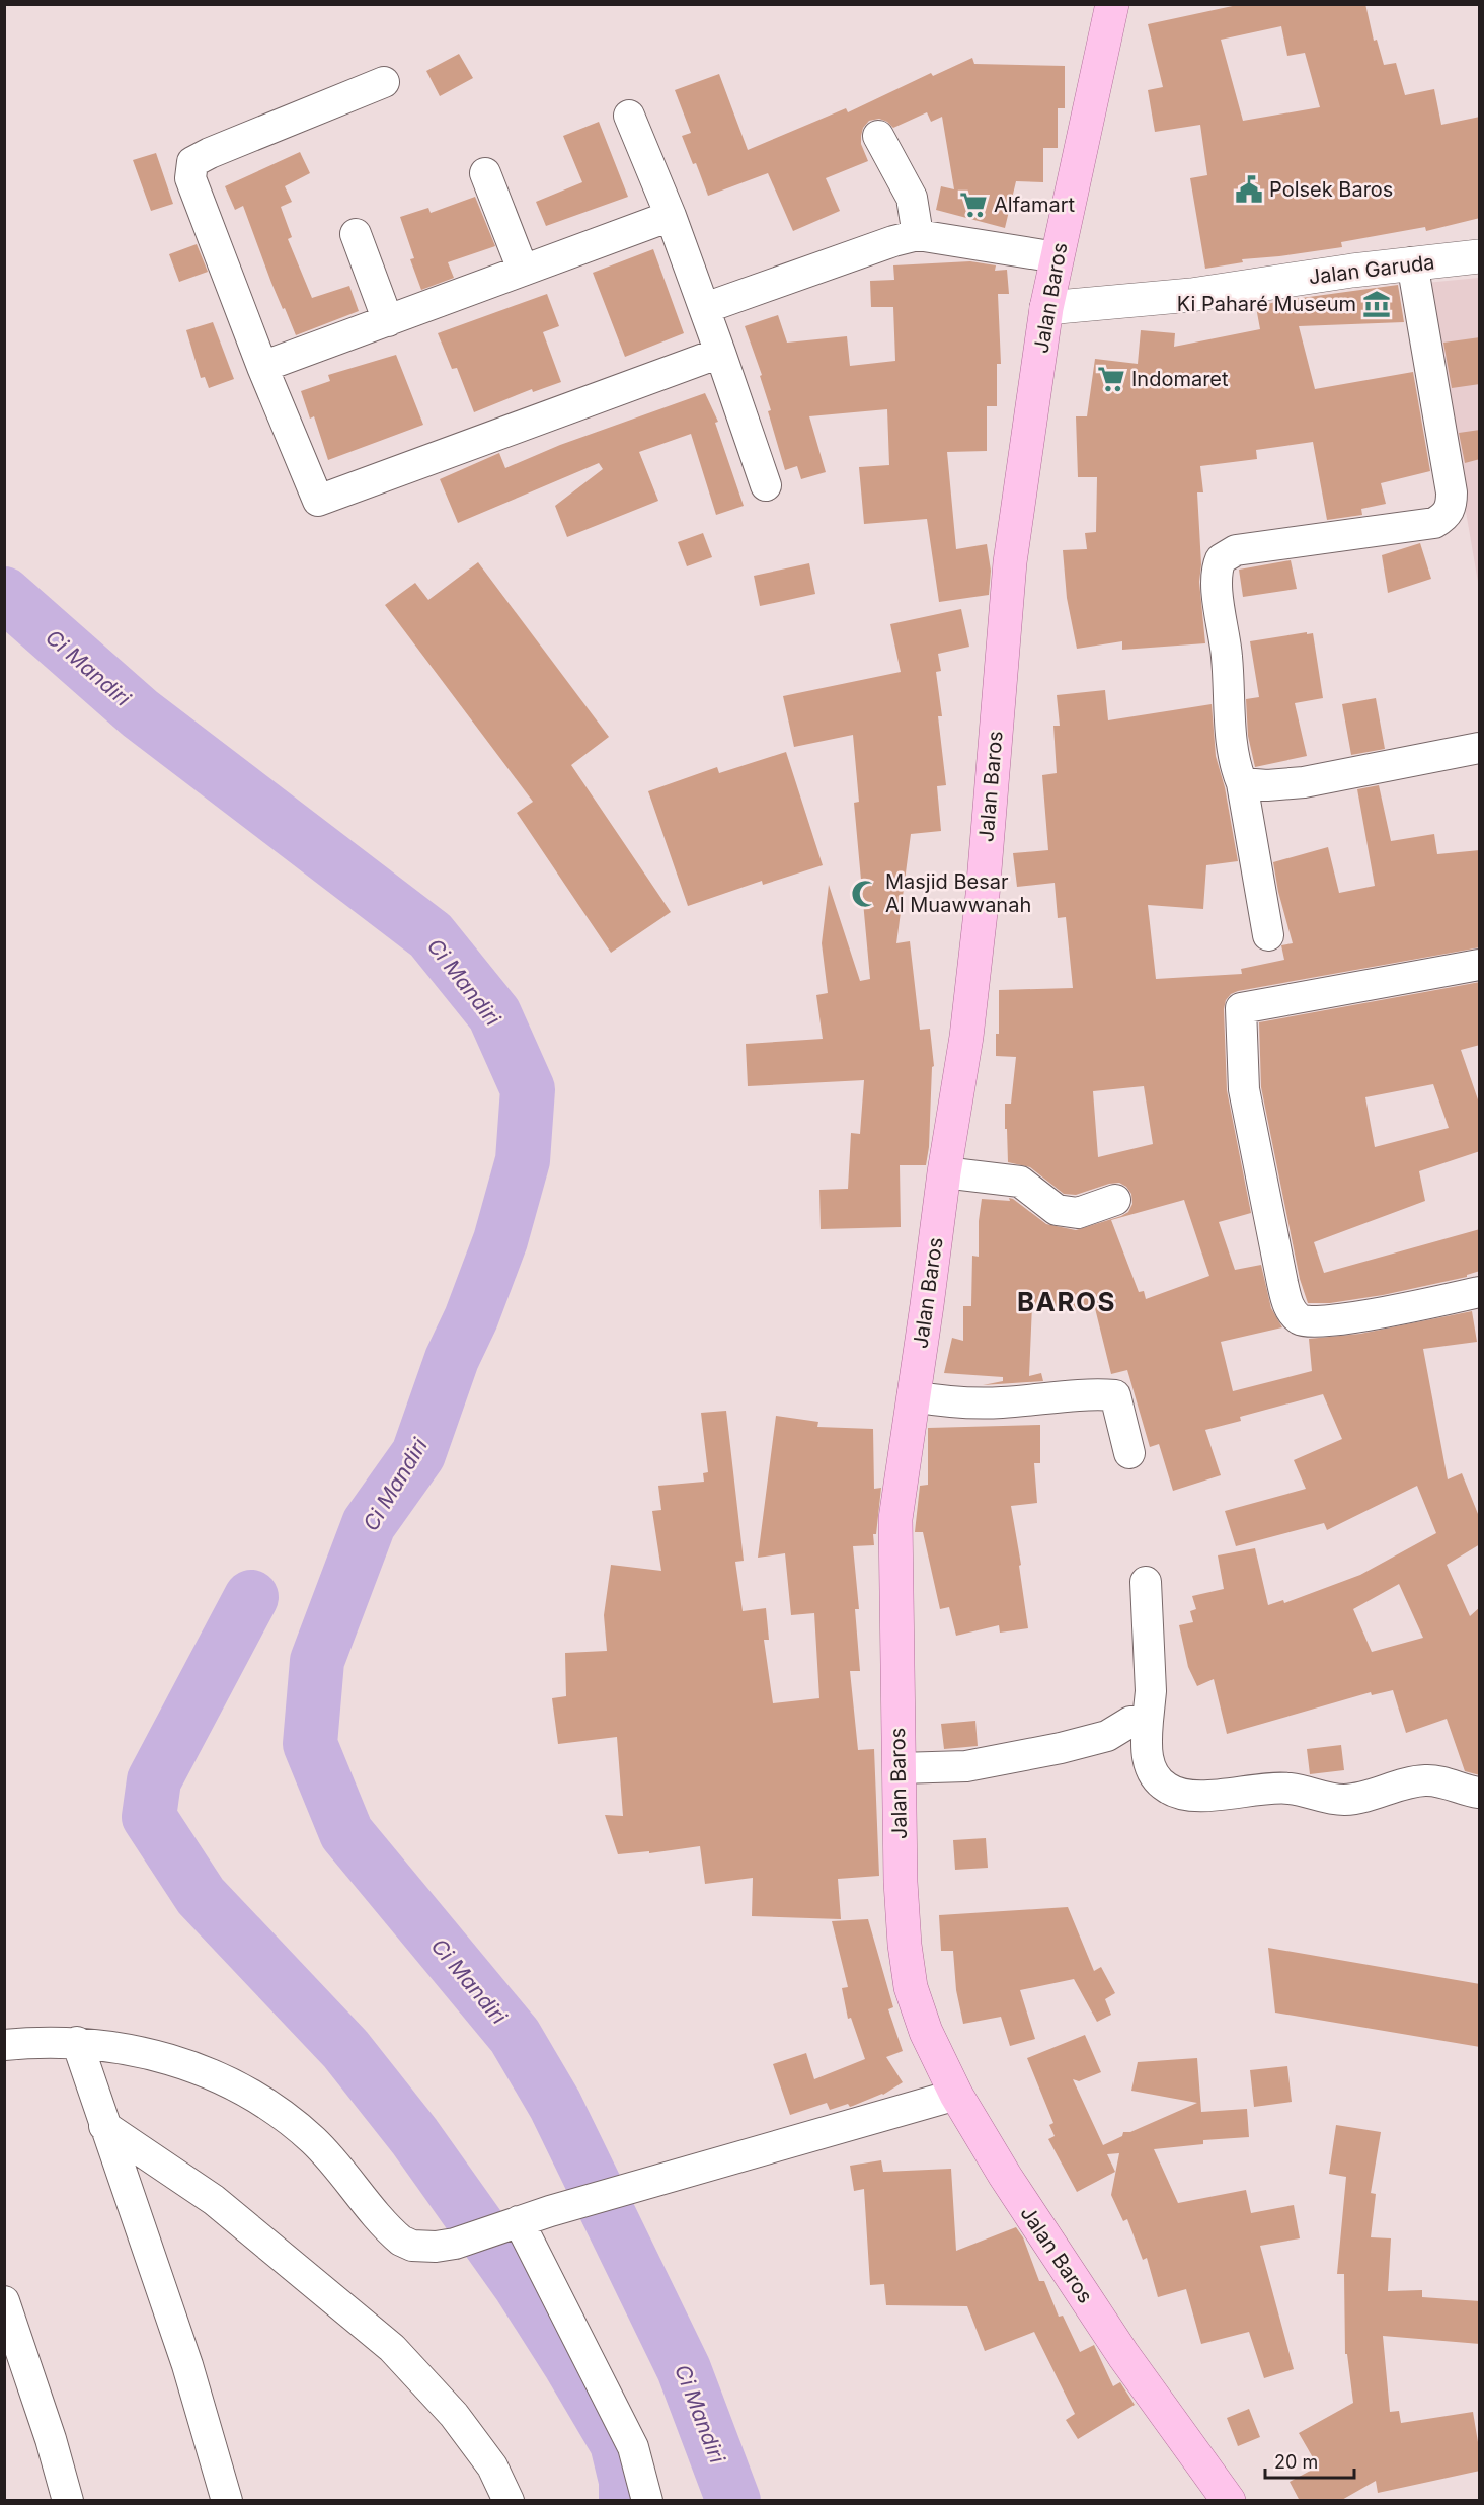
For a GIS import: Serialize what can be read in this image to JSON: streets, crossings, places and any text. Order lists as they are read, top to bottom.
{
  "streets": {
    "main road": ["Jalan Baros"],
    "street": ["Jalan Garuda"]
  },
  "crossings": [
    ["Jalan Garuda", "Jalan Baros"]
  ],
  "districts": ["BAROS"],
  "water": ["Ci Mandiri"],
  "places": {
    "public building": ["Polsek Baros"],
    "supermarket": ["Alfamart", "Indomaret"],
    "museum": ["Ki Paharé Museum"],
    "mosque": ["Masjid Besar Al Muawwanah"]
  },
  "scale_bar": "20 m"
}
